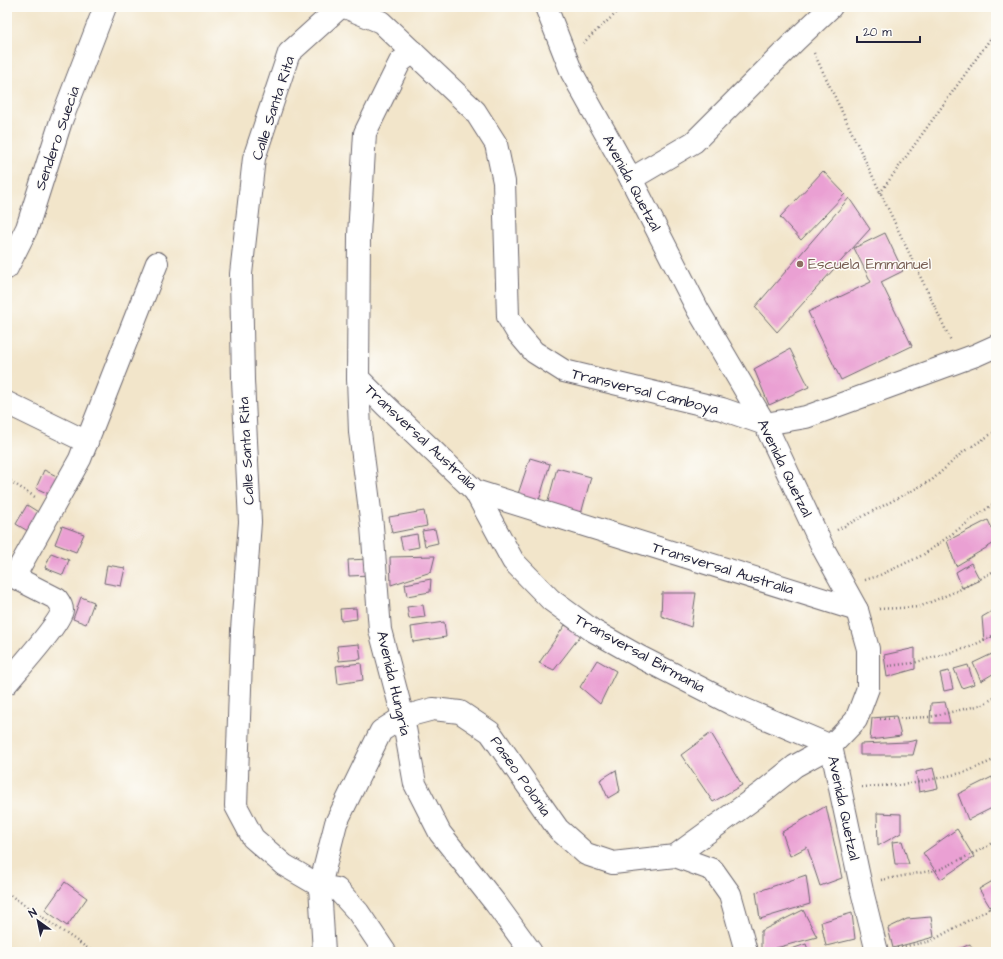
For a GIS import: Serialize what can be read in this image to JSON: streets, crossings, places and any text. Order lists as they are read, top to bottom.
{
  "streets": {
    "street": [
      "Calle Santa Rita",
      "Sendero Suecia",
      "Avenida Quetzal",
      "Transversal Camboya",
      "Transversal Australia",
      "Transversal Birmania",
      "Avenida Hungría",
      "Paseo Polonia"
    ]
  },
  "crossings": [
    ["Calle Santa Rita", "Paseo Polonia"],
    ["Avenida Quetzal", "Transversal Camboya"],
    ["Avenida Quetzal", "Transversal Australia"],
    ["Avenida Quetzal", "Transversal Birmania"],
    ["Avenida Quetzal", "Paseo Polonia"],
    ["Transversal Camboya", "Transversal Australia"],
    ["Transversal Australia", "Transversal Birmania"],
    ["Transversal Australia", "Avenida Hungría"],
    ["Transversal Birmania", "Paseo Polonia"],
    ["Avenida Hungría", "Paseo Polonia"]
  ],
  "places": ["Escuela Emmanuel"],
  "scale_bar": "20 m",
  "north": "top left"
}
